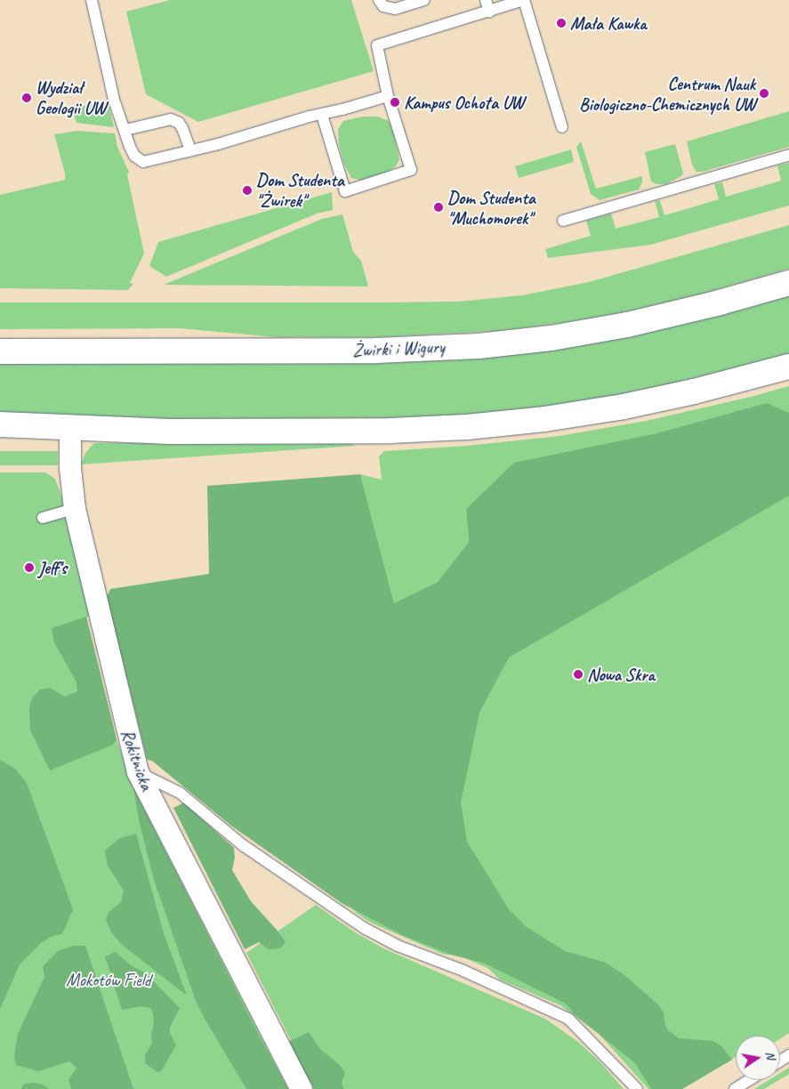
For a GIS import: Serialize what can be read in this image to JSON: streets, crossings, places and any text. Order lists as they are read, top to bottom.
{
  "streets": {
    "main road": ["Żwirki i Wigury"],
    "street": ["Rokitnicka"]
  },
  "parks": ["Mokotów Field"],
  "places": [
    "Mała Kawka",
    "Centrum Nauk Biologiczno-Chemicznych UW",
    "Wydział Geologii UW",
    "Kampus Ochota UW",
    "Dom Studenta \"Żwirek\"",
    "Dom Studenta \"Muchomorek\"",
    "Jeff's",
    "Nowa Skra"
  ],
  "north": "right"
}
